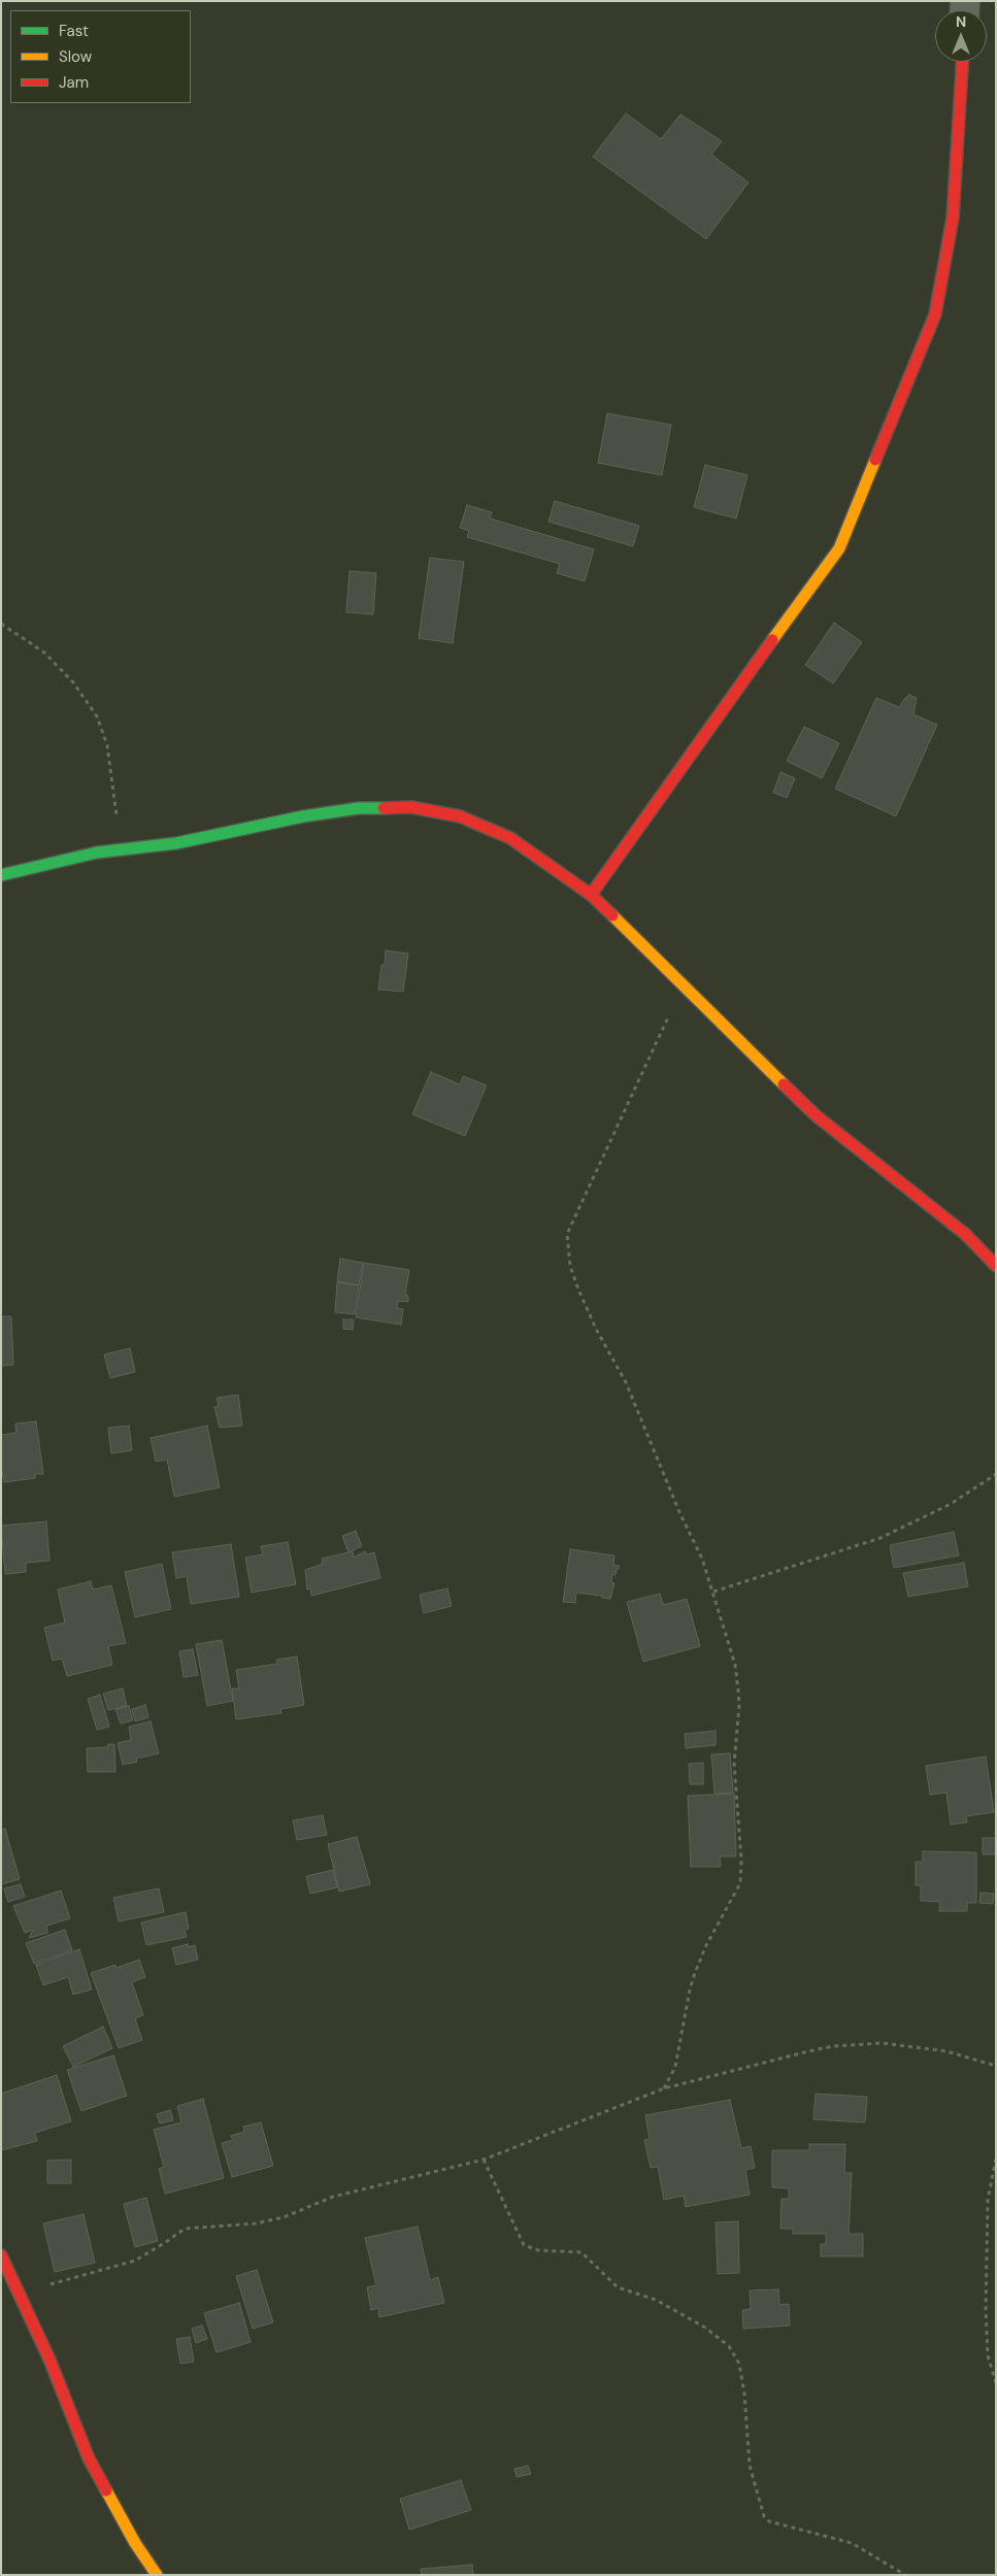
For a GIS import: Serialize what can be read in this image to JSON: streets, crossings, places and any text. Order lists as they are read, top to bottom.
{
  "legend": ["Fast", "Slow", "Jam"],
  "north": "top"
}
